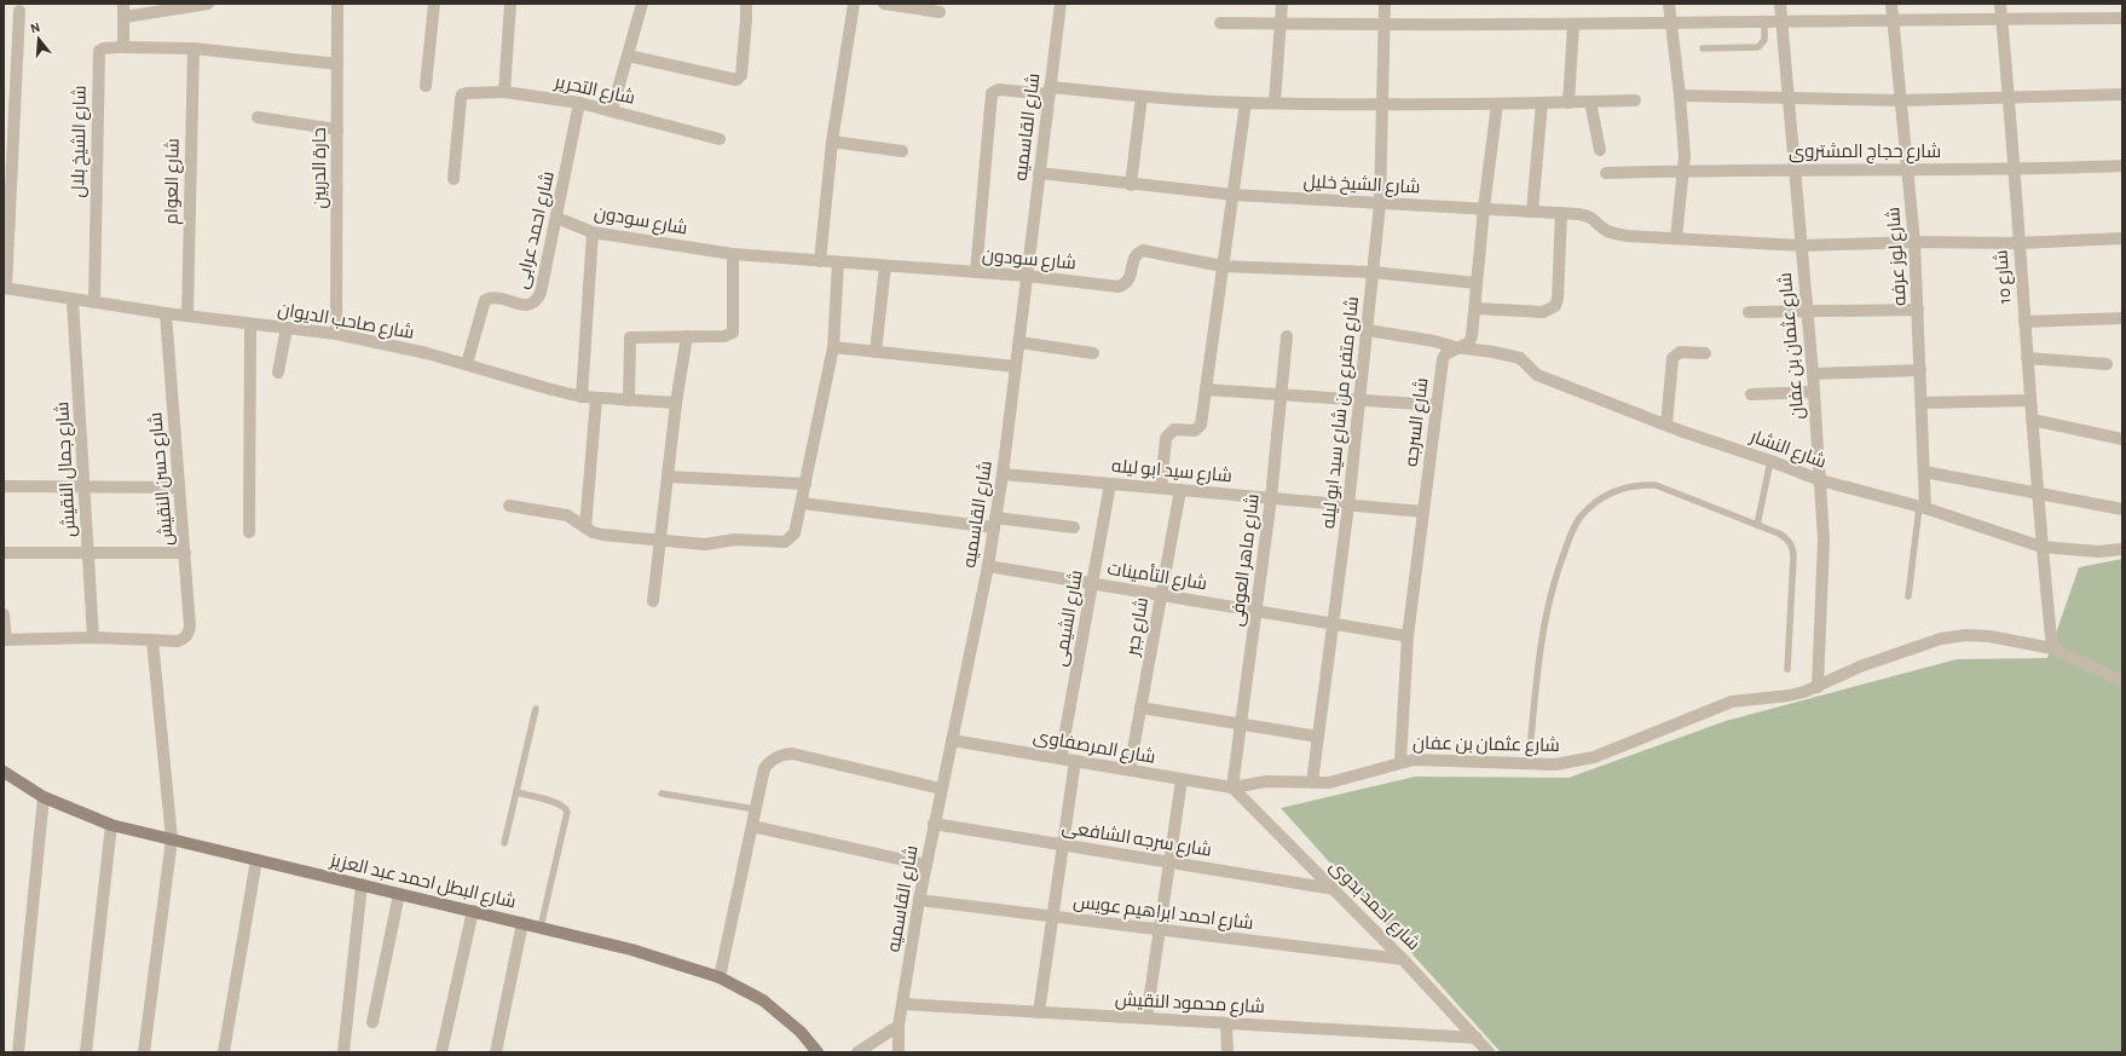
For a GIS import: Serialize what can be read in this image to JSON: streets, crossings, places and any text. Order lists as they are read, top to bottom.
{
  "streets": {
    "main road": ["شارع البطل احمد عبد العزيز"],
    "street": [
      "شارع التحرير",
      "شارع القاسميه",
      "شارع الشيخ بلال",
      "شارع حجاج المشتروى",
      "حارة الدربين",
      "شارع العوام",
      "شارع الشيخ خليل",
      "شارع سودون",
      "شارع احمد عرابى",
      "شارع لوز عرفه",
      "شارع 10",
      "شارع صاحب الديوان",
      "شارع عثمان بن عفان",
      "شارع متفرع من شارع سيد ابو ليله",
      "شارع السرجه",
      "شارع النشار",
      "شارع جمال النقيش",
      "شارع سيد ابو ليله",
      "شارع حسن النقيش",
      "شارع ماهر العوفى",
      "شارع التأمينات",
      "شارع الشيمى",
      "شارع جبر",
      "شارع المرصفاوى",
      "شارع سرجه الشافعى",
      "شارع احمد بدوى",
      "شارع احمد ابراهيم عويس",
      "شارع محمود النقيش"
    ]
  },
  "crossings": [
    ["شارع التحرير", "شارع احمد عرابى"],
    ["شارع القاسميه", "شارع الشيخ خليل"],
    ["شارع القاسميه", "شارع سودون"],
    ["شارع القاسميه", "شارع سيد ابو ليله"],
    ["شارع القاسميه", "شارع التأمينات"],
    ["شارع القاسميه", "شارع المرصفاوى"],
    ["شارع القاسميه", "شارع سرجه الشافعى"],
    ["شارع القاسميه", "شارع احمد ابراهيم عويس"],
    ["شارع القاسميه", "شارع محمود النقيش"],
    ["شارع الشيخ بلال", "شارع صاحب الديوان"],
    ["شارع حجاج المشتروى", "شارع لوز عرفه"],
    ["شارع حجاج المشتروى", "شارع 10"],
    ["شارع حجاج المشتروى", "شارع عثمان بن عفان"],
    ["حارة الدربين", "شارع صاحب الديوان"],
    ["شارع العوام", "شارع صاحب الديوان"],
    ["شارع الشيخ خليل", "شارع لوز عرفه"],
    ["شارع الشيخ خليل", "شارع 10"],
    ["شارع الشيخ خليل", "شارع عثمان بن عفان"],
    ["شارع الشيخ خليل", "شارع متفرع من شارع سيد ابو ليله"],
    ["شارع الشيخ خليل", "شارع السرجه"],
    ["شارع سودون", "شارع احمد عرابى"],
    ["شارع سودون", "شارع متفرع من شارع سيد ابو ليله"],
    ["شارع سودون", "شارع السرجه"],
    ["شارع احمد عرابى", "شارع صاحب الديوان"],
    ["شارع لوز عرفه", "شارع النشار"],
    ["شارع 10", "شارع عثمان بن عفان"],
    ["شارع 10", "شارع النشار"],
    ["شارع صاحب الديوان", "شارع جمال النقيش"],
    ["شارع صاحب الديوان", "شارع حسن النقيش"],
    ["شارع عثمان بن عفان", "شارع متفرع من شارع سيد ابو ليله"],
    ["شارع عثمان بن عفان", "شارع السرجه"],
    ["شارع عثمان بن عفان", "شارع النشار"],
    ["شارع عثمان بن عفان", "شارع ماهر العوفى"],
    ["شارع عثمان بن عفان", "شارع المرصفاوى"],
    ["شارع عثمان بن عفان", "شارع احمد بدوى"],
    ["شارع متفرع من شارع سيد ابو ليله", "شارع النشار"],
    ["شارع متفرع من شارع سيد ابو ليله", "شارع سيد ابو ليله"],
    ["شارع متفرع من شارع سيد ابو ليله", "شارع التأمينات"],
    ["شارع السرجه", "شارع النشار"],
    ["شارع السرجه", "شارع سيد ابو ليله"],
    ["شارع السرجه", "شارع التأمينات"],
    ["شارع سيد ابو ليله", "شارع ماهر العوفى"],
    ["شارع سيد ابو ليله", "شارع الشيمى"],
    ["شارع سيد ابو ليله", "شارع جبر"],
    ["شارع ماهر العوفى", "شارع التأمينات"],
    ["شارع ماهر العوفى", "شارع المرصفاوى"],
    ["شارع ماهر العوفى", "شارع احمد بدوى"],
    ["شارع التأمينات", "شارع الشيمى"],
    ["شارع التأمينات", "شارع جبر"],
    ["شارع الشيمى", "شارع المرصفاوى"],
    ["شارع جبر", "شارع المرصفاوى"],
    ["شارع المرصفاوى", "شارع احمد بدوى"],
    ["شارع سرجه الشافعى", "شارع احمد بدوى"],
    ["شارع احمد بدوى", "شارع احمد ابراهيم عويس"],
    ["شارع احمد بدوى", "شارع محمود النقيش"]
  ],
  "north": "top"
}
